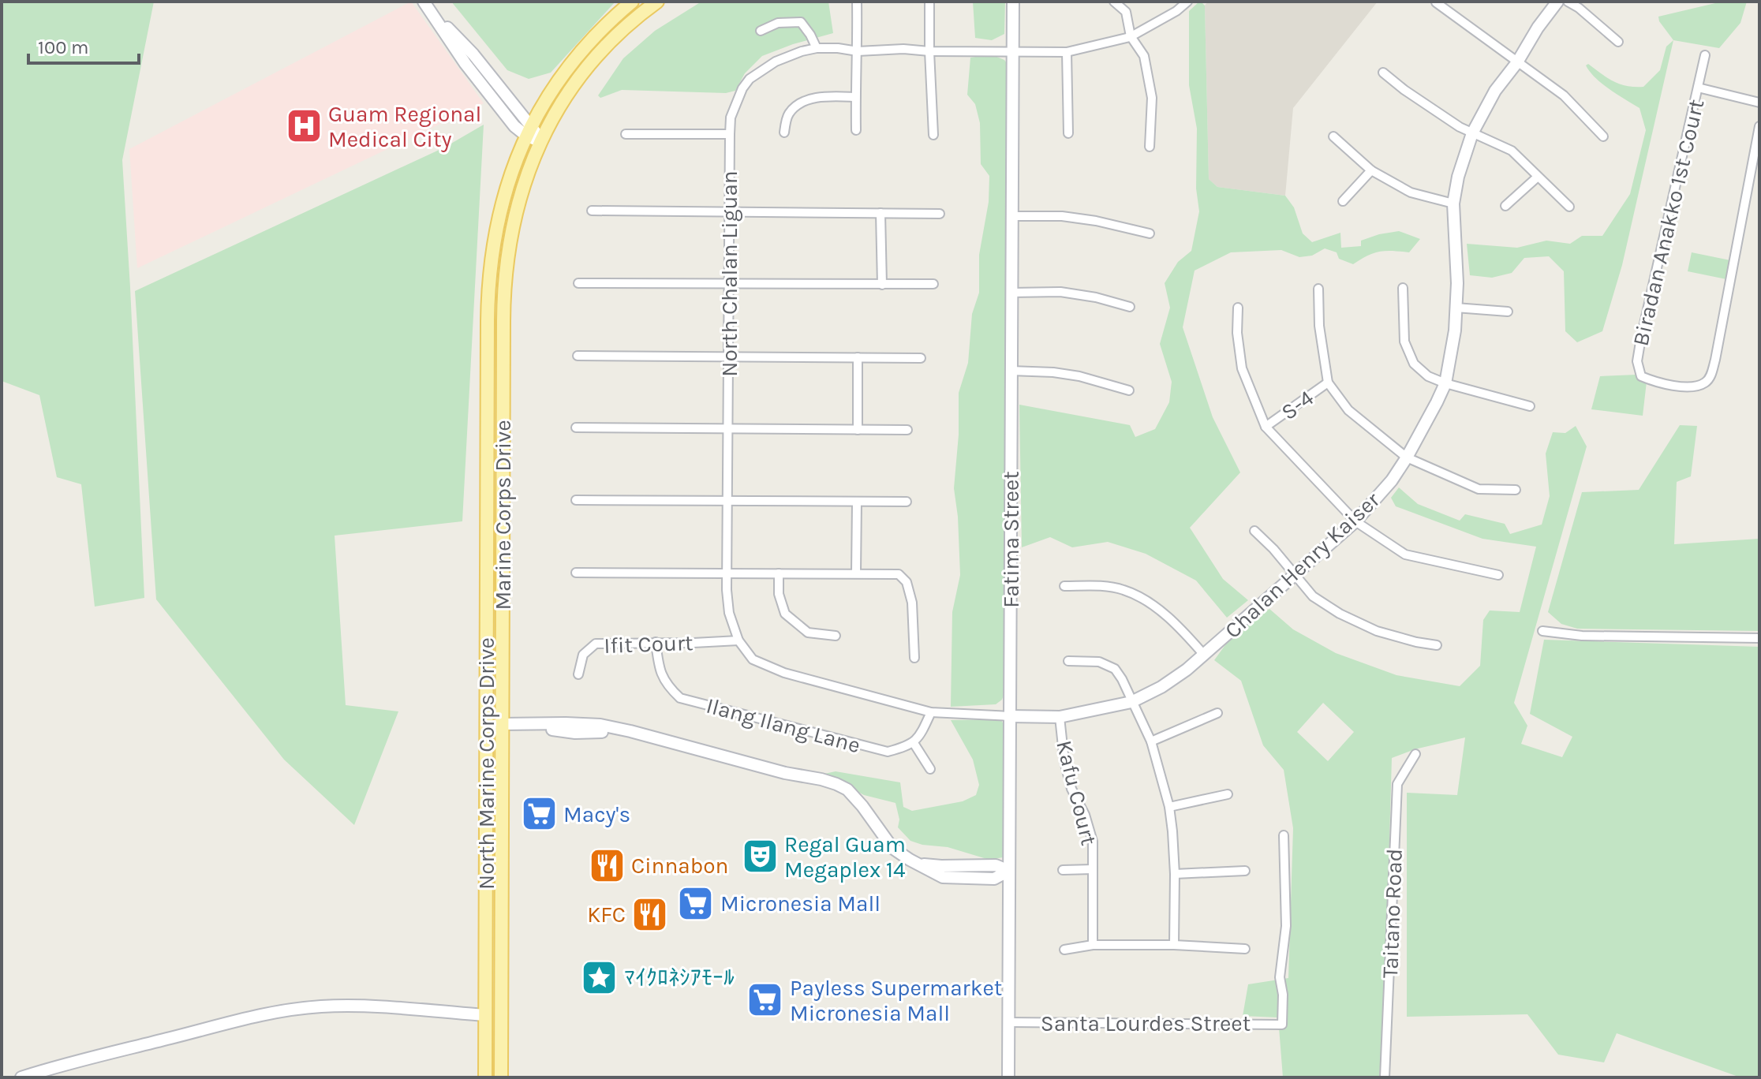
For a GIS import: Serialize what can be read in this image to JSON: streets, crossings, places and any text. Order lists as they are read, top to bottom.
{
  "streets": {
    "main road": [
      "Marine Corps Drive",
      "Fatima Street",
      "Chalan Henry Kaiser",
      "North Marine Corps Drive"
    ],
    "street": [
      "Biradan Anakko 1st Court",
      "North Chalan Liguan",
      "S-4",
      "Ifit Court",
      "Ilang Ilang Lane",
      "Kafu Court",
      "Taitano Road",
      "Santa Lourdes Street"
    ]
  },
  "crossings": [
    ["North Chalan Liguan", "Fatima Street"],
    ["North Chalan Liguan", "Chalan Henry Kaiser"],
    ["North Chalan Liguan", "Ifit Court"],
    ["Fatima Street", "Chalan Henry Kaiser"],
    ["Fatima Street", "Santa Lourdes Street"],
    ["Chalan Henry Kaiser", "Kafu Court"],
    ["Ifit Court", "Ilang Ilang Lane"]
  ],
  "places": {
    "hospital": ["Guam Regional Medical City"],
    "supermarket": ["Macy's", "Micronesia Mall", "Payless Supermarket Micronesia Mall"],
    "theatre": ["Regal Guam Megaplex 14"],
    "restaurant": ["Cinnabon", "KFC"],
    "place": ["ﾏｲｸﾛﾈｼｱﾓｰﾙ"]
  },
  "scale_bar": "100 m"
}
